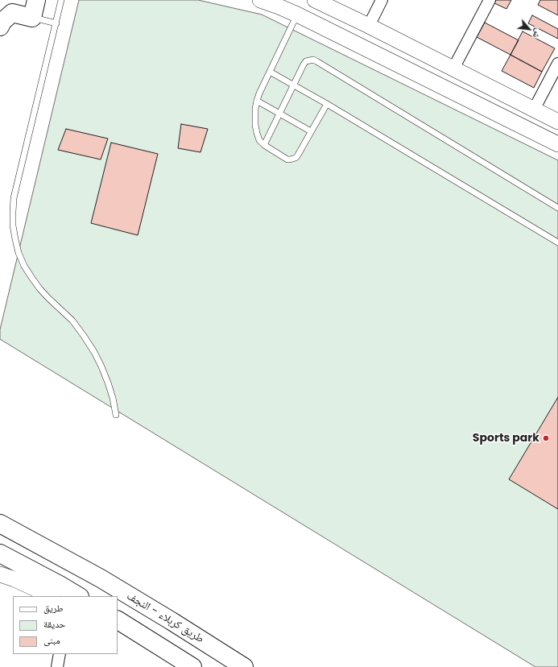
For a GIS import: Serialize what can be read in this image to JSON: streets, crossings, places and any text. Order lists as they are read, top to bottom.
{
  "streets": {
    "main road": ["طريق کربلاء - النجف"]
  },
  "places": ["Sports park"],
  "legend": ["طريق", "حديقة", "مبنى"],
  "north": "bottom right"
}
